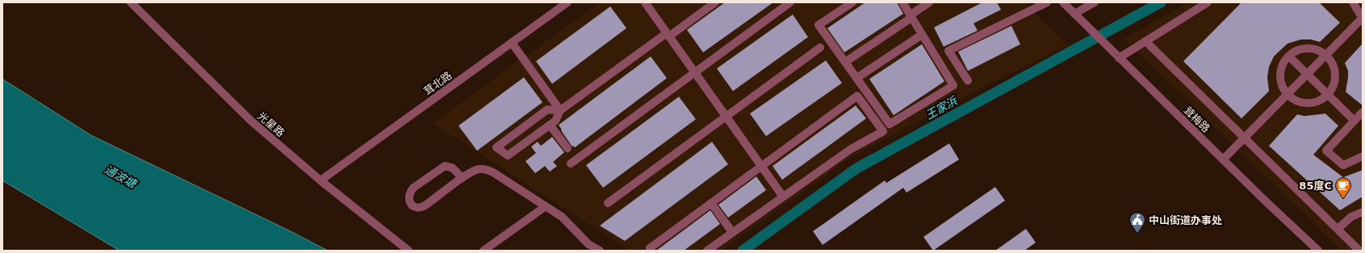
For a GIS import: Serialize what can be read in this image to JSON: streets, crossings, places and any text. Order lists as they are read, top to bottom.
{
  "streets": {
    "street": ["茸北路", "茸梅路", "光星路"]
  },
  "crossings": [
    ["茸北路", "光星路"]
  ],
  "water": ["王家浜", "通波塘"],
  "places": {
    "cafe": ["85度C"],
    "public building": ["中山街道办事处"]
  }
}
